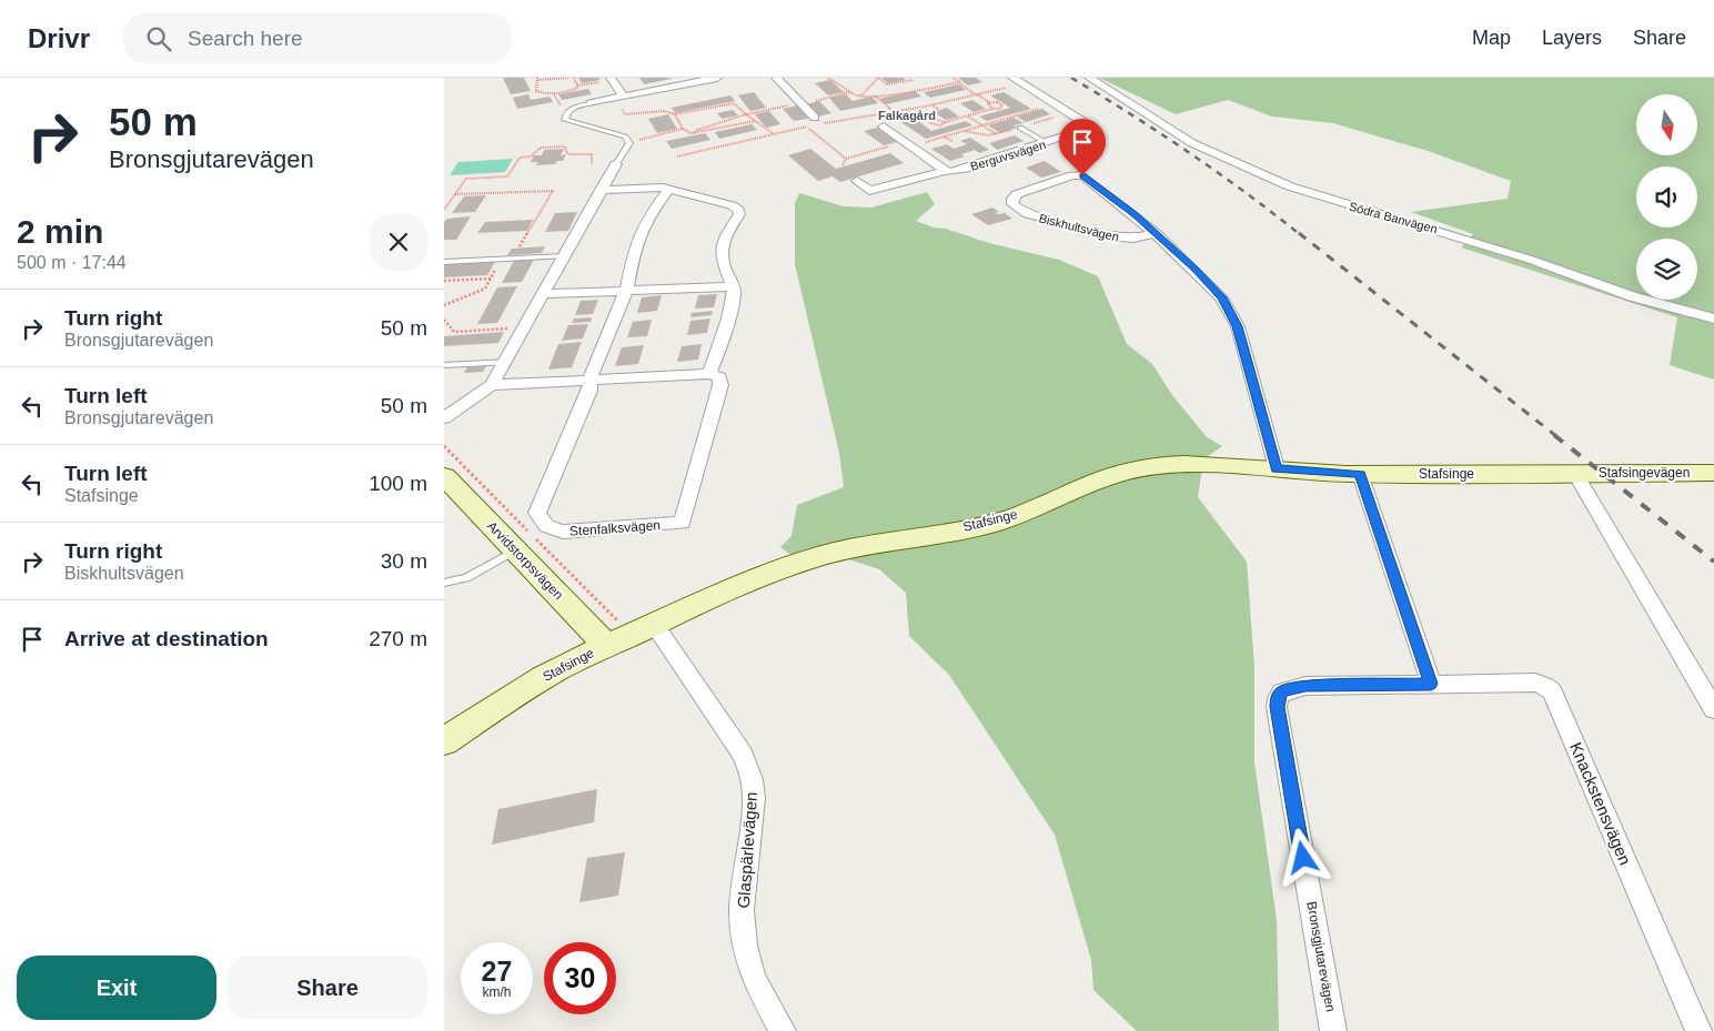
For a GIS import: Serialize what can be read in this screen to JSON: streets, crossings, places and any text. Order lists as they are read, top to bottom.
{
  "streets": {
    "street": [
      "Berguvsvägen",
      "Södra Banvägen",
      "Biskhultsvägen",
      "Stafsingevägen",
      "Stafsinge",
      "Stenfalksvägen",
      "Arvidstorpsvägen",
      "Knackstensvägen",
      "Glaspärlevägen",
      "Bronsgjutarevägen"
    ]
  },
  "crossings": [
    ["Biskhultsvägen", "Stafsinge"],
    ["Stafsingevägen", "Stafsinge"],
    ["Stafsinge", "Arvidstorpsvägen"],
    ["Stafsinge", "Glaspärlevägen"],
    ["Knackstensvägen", "Bronsgjutarevägen"]
  ],
  "districts": ["Falkagård"],
  "north": "bottom",
  "page": {
    "header": "Drivr",
    "search": "Search here",
    "nav": ["Map", "Layers", "Share"],
    "turn": ["50 m", "Bronsgjutarevägen"],
    "heading": ["2 min", "500 m · 17:44"],
    "list": [
      {
        "name": "Turn right",
        "note": "Bronsgjutarevägen",
        "value": "50 m"
      },
      {
        "name": "Turn left",
        "note": "Bronsgjutarevägen",
        "value": "50 m"
      },
      {
        "name": "Turn left",
        "note": "Stafsinge",
        "value": "100 m"
      },
      {
        "name": "Turn right",
        "note": "Biskhultsvägen",
        "value": "30 m"
      },
      {
        "name": "Arrive at destination",
        "value": "270 m"
      }
    ],
    "speed": "27 km/h",
    "limit": "30",
    "buttons": ["Exit", "Share"]
  }
}
